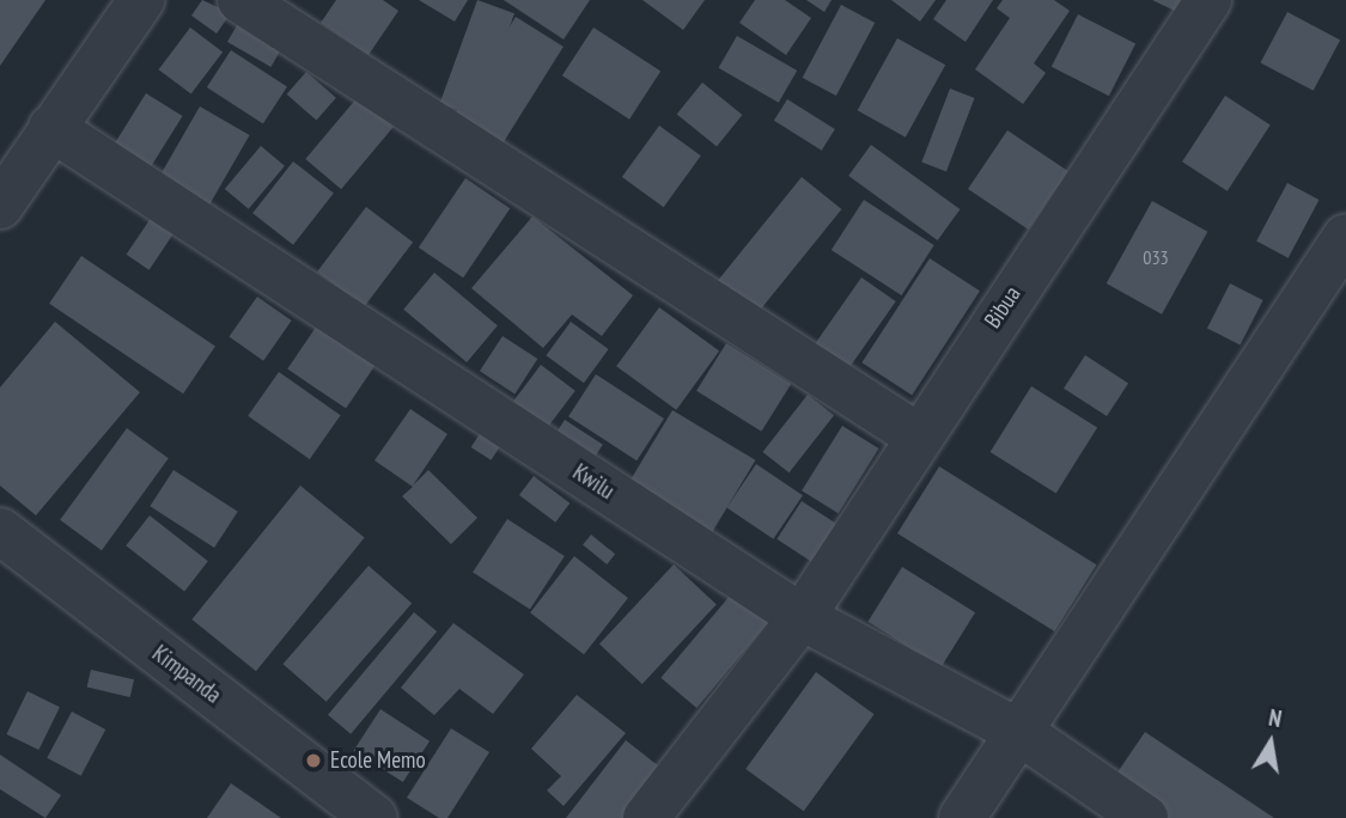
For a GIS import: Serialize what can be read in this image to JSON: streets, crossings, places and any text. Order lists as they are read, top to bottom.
{
  "streets": {
    "street": ["Bibua", "Kwilu", "Kimpanda"]
  },
  "crossings": [
    ["Bibua", "Kwilu"]
  ],
  "places": ["Ecole Memo"],
  "house_numbers": ["033"],
  "north": "top"
}
